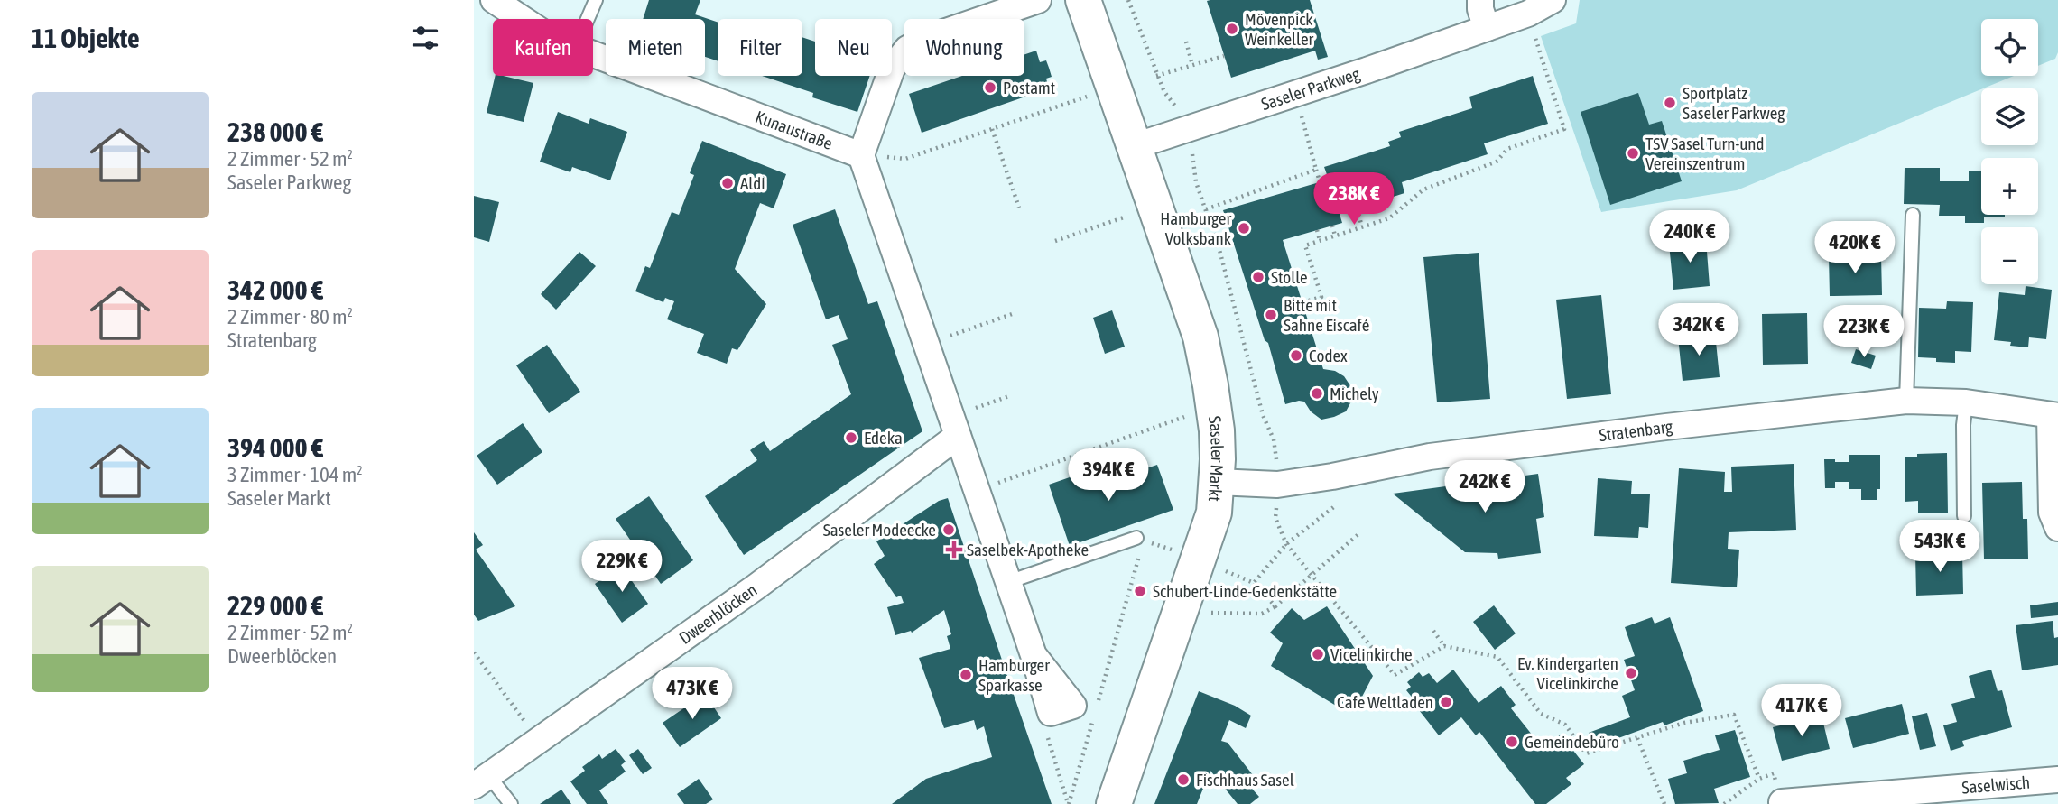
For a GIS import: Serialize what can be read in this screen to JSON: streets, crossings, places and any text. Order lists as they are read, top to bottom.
{
  "streets": {
    "main road": ["Saseler Markt"],
    "street": [
      "Saseler Parkweg",
      "Kunaustraße",
      "Stratenbarg",
      "Dweerblöcken",
      "Saselwisch"
    ]
  },
  "crossings": [
    ["Saseler Parkweg", "Saseler Markt"],
    ["Stratenbarg", "Saseler Markt"]
  ],
  "places": {
    "other": [
      "Mövenpick Weinkeller",
      "Postamt",
      "Sportplatz Saseler Parkweg",
      "TSV Sasel Turn-und Vereinszentrum",
      "Aldi",
      "Hamburger Volksbank",
      "Stolle",
      "Bitte mit Sahne Eiscafé",
      "Codex",
      "Michely",
      "Edeka",
      "Saseler Modeecke",
      "Schubert-Linde-Gedenkstätte",
      "Vicelinkirche",
      "Ev. Kindergarten Vicelinkirche",
      "Hamburger Sparkasse",
      "Cafe Weltladen",
      "Gemeindebüro",
      "Fischhaus Sasel"
    ],
    "health": ["Saselbek-Apotheke"]
  },
  "page": {
    "heading": "11 Objekte",
    "map_buttons": ["+", "−"],
    "chip": [
      "Kaufen",
      "Mieten",
      "Filter",
      "Neu",
      "Wohnung"
    ],
    "list": [
      {
        "name": "238 000 €",
        "note": "2 Zimmer · 52 m² · Saseler Parkweg"
      },
      {
        "name": "342 000 €",
        "note": "2 Zimmer · 80 m² · Stratenbarg"
      },
      {
        "name": "394 000 €",
        "note": "3 Zimmer · 104 m² · Saseler Markt"
      },
      {
        "name": "229 000 €",
        "note": "2 Zimmer · 52 m² · Dweerblöcken"
      }
    ],
    "price": [
      "238K €",
      "240K €",
      "420K €",
      "342K €",
      "223K €",
      "394K €",
      "242K €",
      "543K €",
      "229K €",
      "473K €",
      "417K €"
    ]
  }
}
